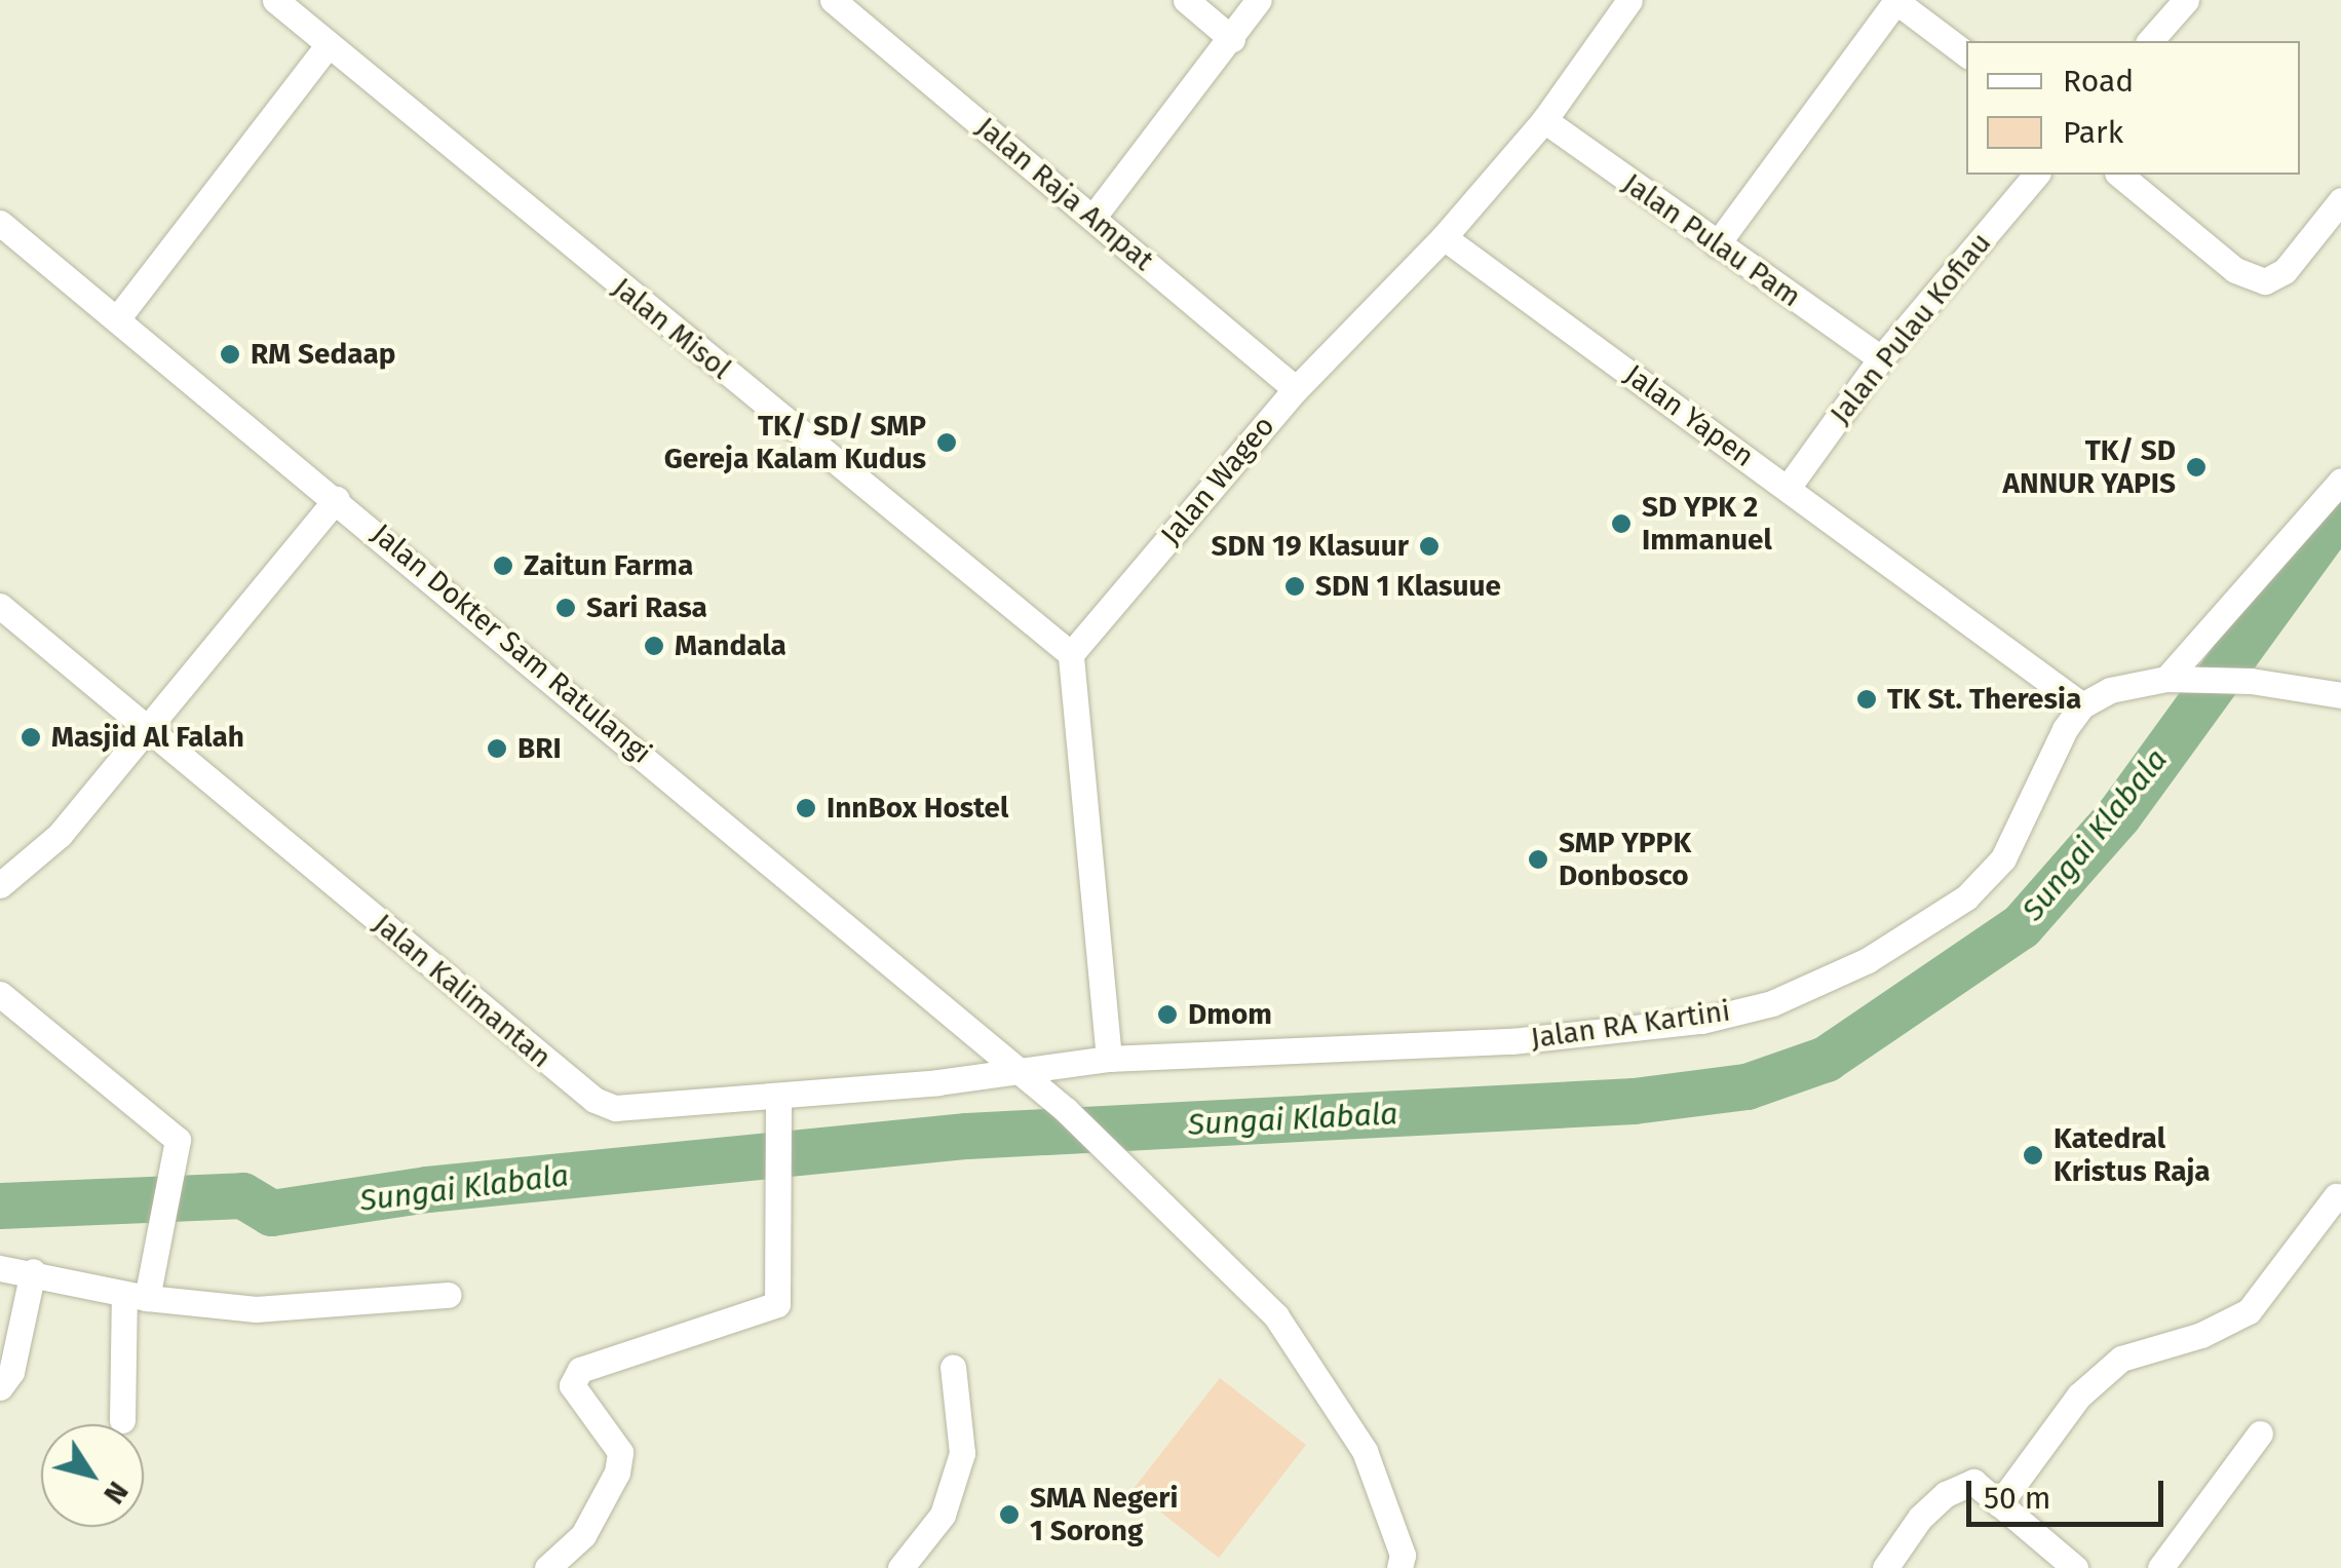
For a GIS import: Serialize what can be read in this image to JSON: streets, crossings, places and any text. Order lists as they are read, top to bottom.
{
  "streets": {
    "street": [
      "Jalan Raja Ampat",
      "Jalan Pulau Pam",
      "Jalan Misol",
      "Jalan Pulau Kofiau",
      "Jalan Yapen",
      "Jalan Wageo",
      "Jalan Dokter Sam Ratulangi",
      "Jalan Kalimantan",
      "Jalan RA Kartini"
    ]
  },
  "crossings": [
    ["Jalan Raja Ampat", "Jalan Wageo"],
    ["Jalan Pulau Pam", "Jalan Pulau Kofiau"],
    ["Jalan Pulau Pam", "Jalan Wageo"],
    ["Jalan Misol", "Jalan Wageo"],
    ["Jalan Pulau Kofiau", "Jalan Yapen"],
    ["Jalan Yapen", "Jalan Wageo"],
    ["Jalan Yapen", "Jalan RA Kartini"],
    ["Jalan Dokter Sam Ratulangi", "Jalan Kalimantan"],
    ["Jalan Dokter Sam Ratulangi", "Jalan RA Kartini"],
    ["Jalan Kalimantan", "Jalan RA Kartini"]
  ],
  "water": ["Sungai Klabala"],
  "places": [
    "RM Sedaap",
    "TK/ SD/ SMP Gereja Kalam Kudus",
    "TK/ SD ANNUR YAPIS",
    "SD YPK 2 Immanuel",
    "SDN 19 Klasuur",
    "Zaitun Farma",
    "SDN 1 Klasuue",
    "Sari Rasa",
    "Mandala",
    "TK St. Theresia",
    "Masjid Al Falah",
    "BRI",
    "InnBox Hostel",
    "SMP YPPK Donbosco",
    "Dmom",
    "Katedral Kristus Raja",
    "SMA Negeri 1 Sorong"
  ],
  "legend": ["Road", "Park"],
  "scale_bar": "50 m",
  "north": "bottom right"
}
